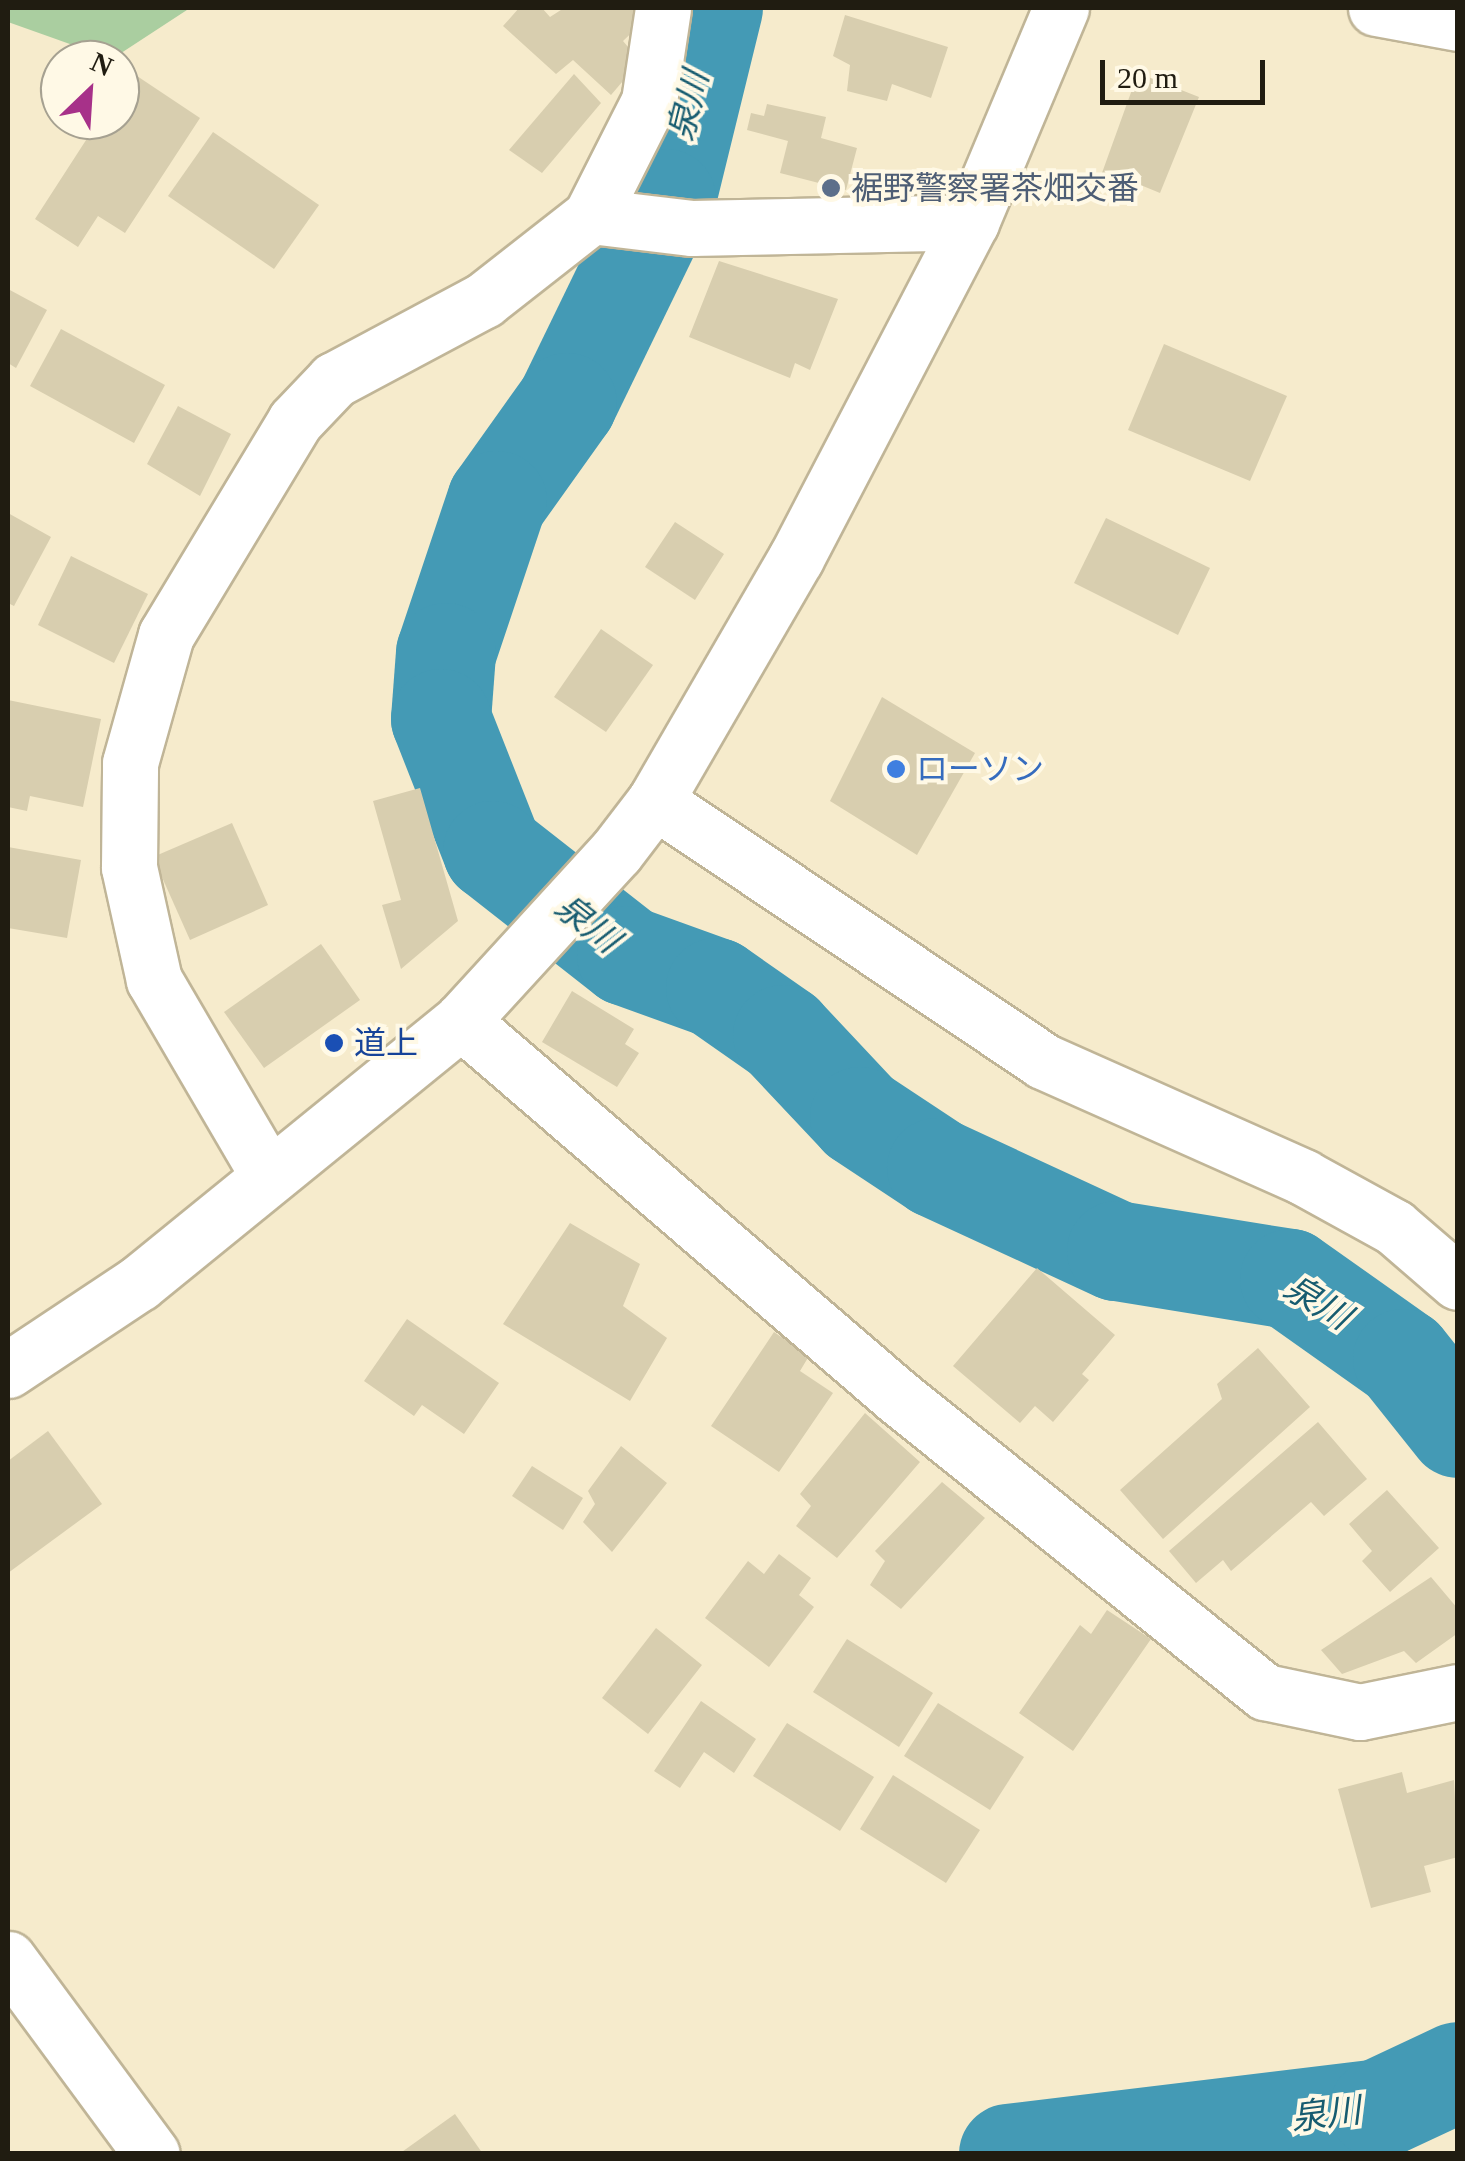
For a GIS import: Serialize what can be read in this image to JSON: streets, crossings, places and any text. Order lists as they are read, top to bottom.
{
  "water": ["泉川"],
  "places": ["裾野警察署茶畑交番", "ローソン", "道上"],
  "scale_bar": "20 m",
  "north": "top right"
}
